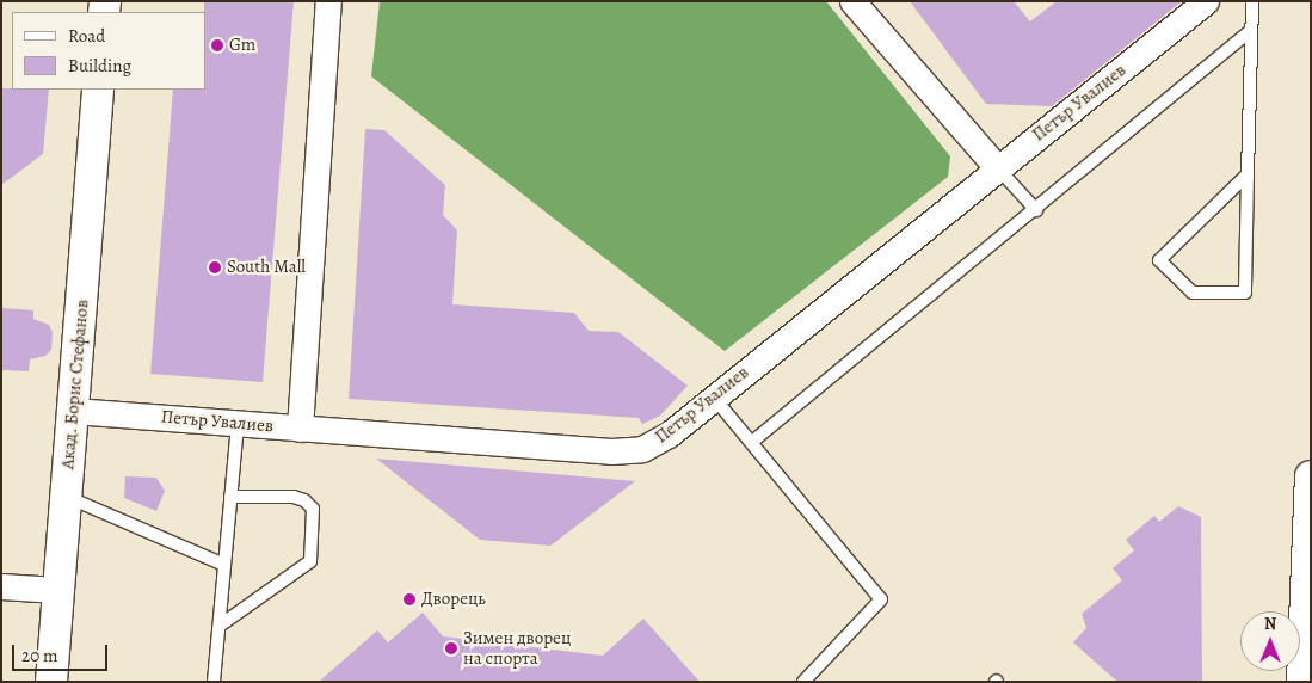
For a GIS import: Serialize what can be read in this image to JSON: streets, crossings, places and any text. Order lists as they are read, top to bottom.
{
  "streets": {
    "street": ["Петър Увалиев", "Акад. Борис Стефанов"]
  },
  "crossings": [
    ["Петър Увалиев", "Акад. Борис Стефанов"]
  ],
  "places": [
    "Gm",
    "South Mall",
    "Дворець",
    "Зимен дворец на спорта"
  ],
  "legend": ["Road", "Building"],
  "scale_bar": "20 m",
  "north": "top"
}
